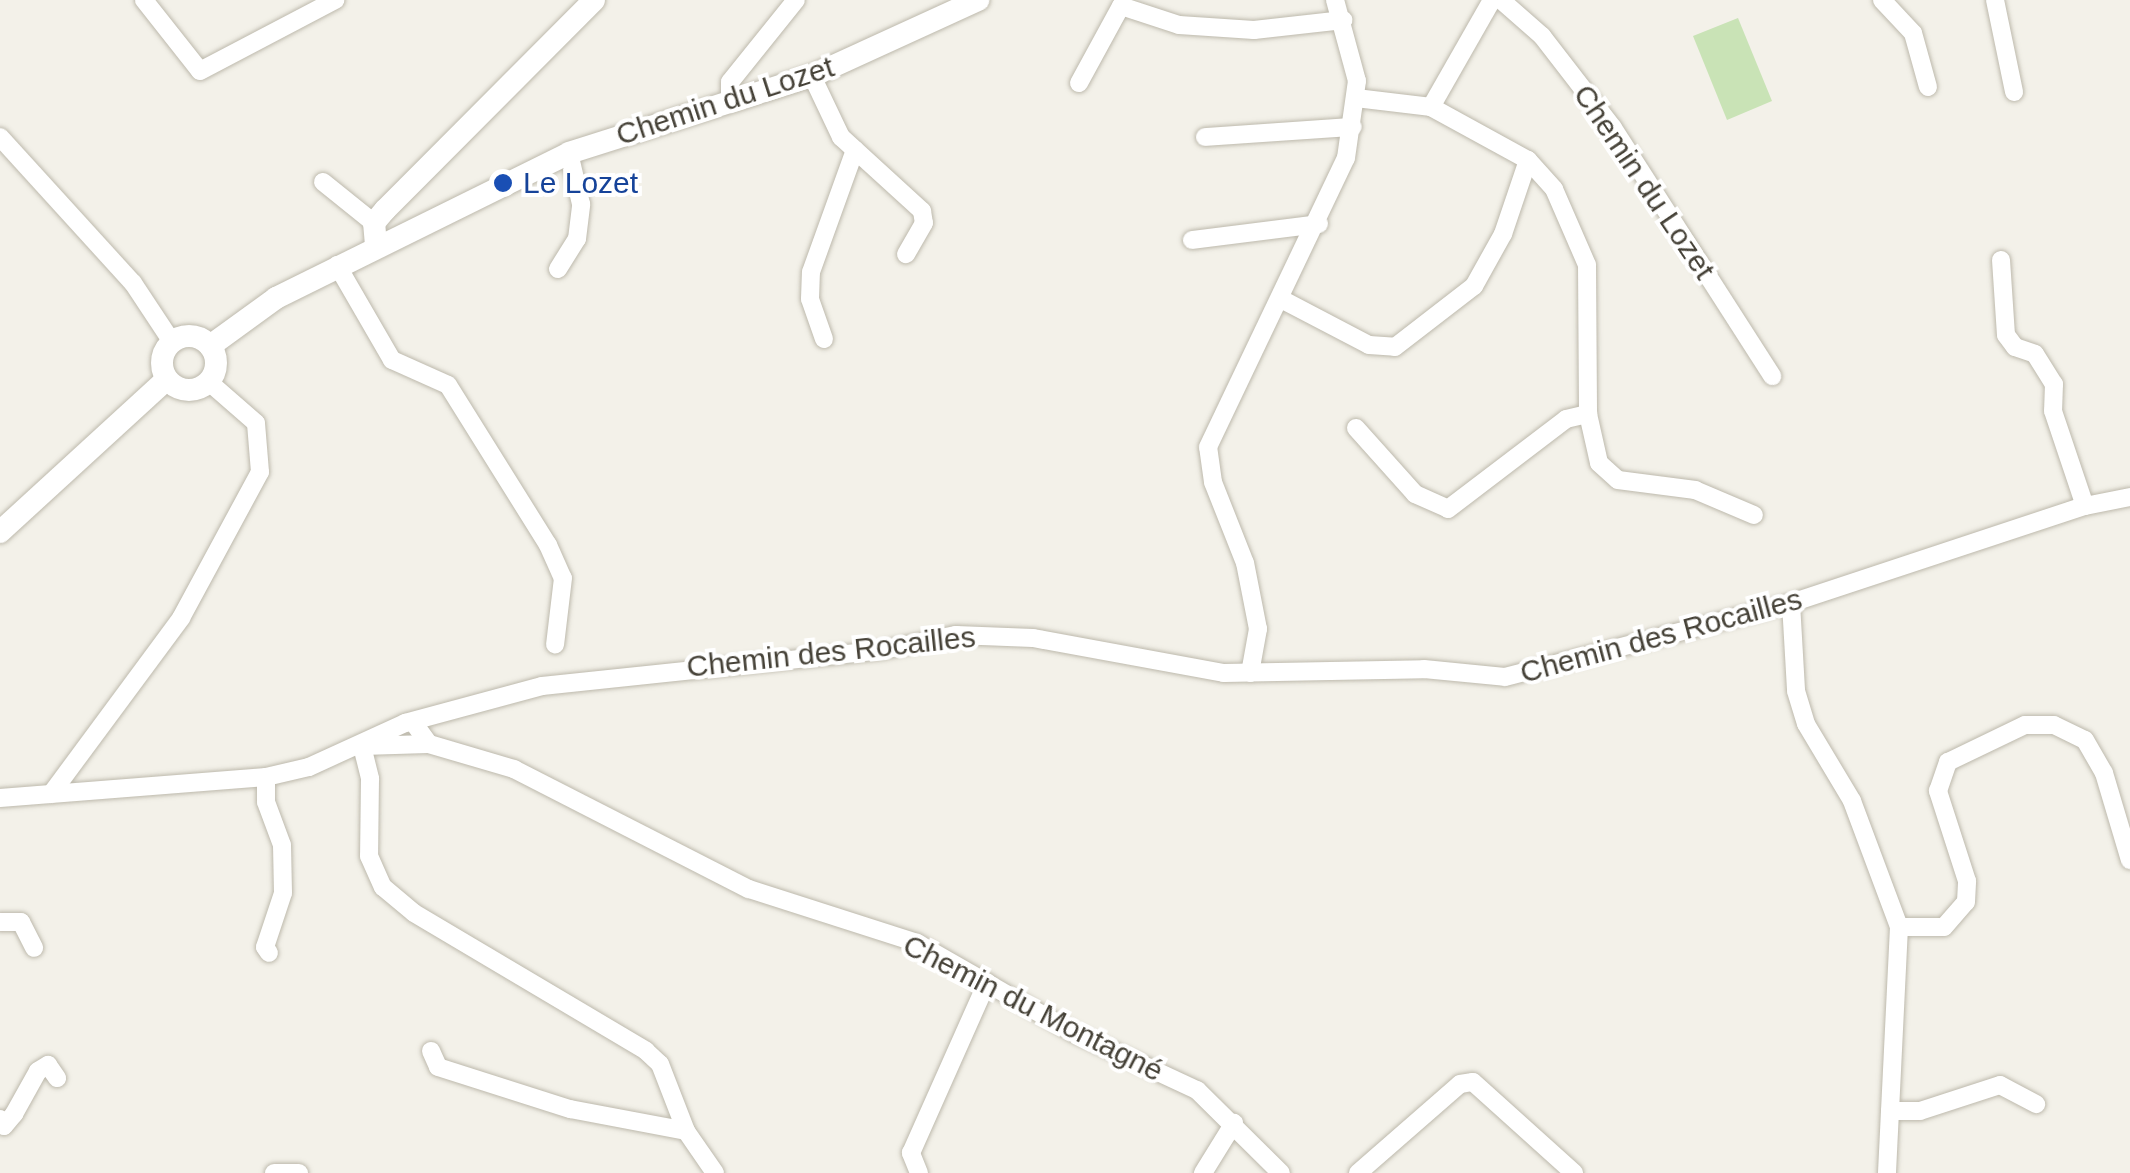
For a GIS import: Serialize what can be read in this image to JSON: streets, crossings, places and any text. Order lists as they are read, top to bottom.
{
  "streets": {
    "street": ["Chemin du Lozet", "Chemin des Rocailles", "Chemin du Montagné"]
  },
  "crossings": [
    ["Chemin des Rocailles", "Chemin du Montagné"]
  ],
  "places": ["Le Lozet"]
}
